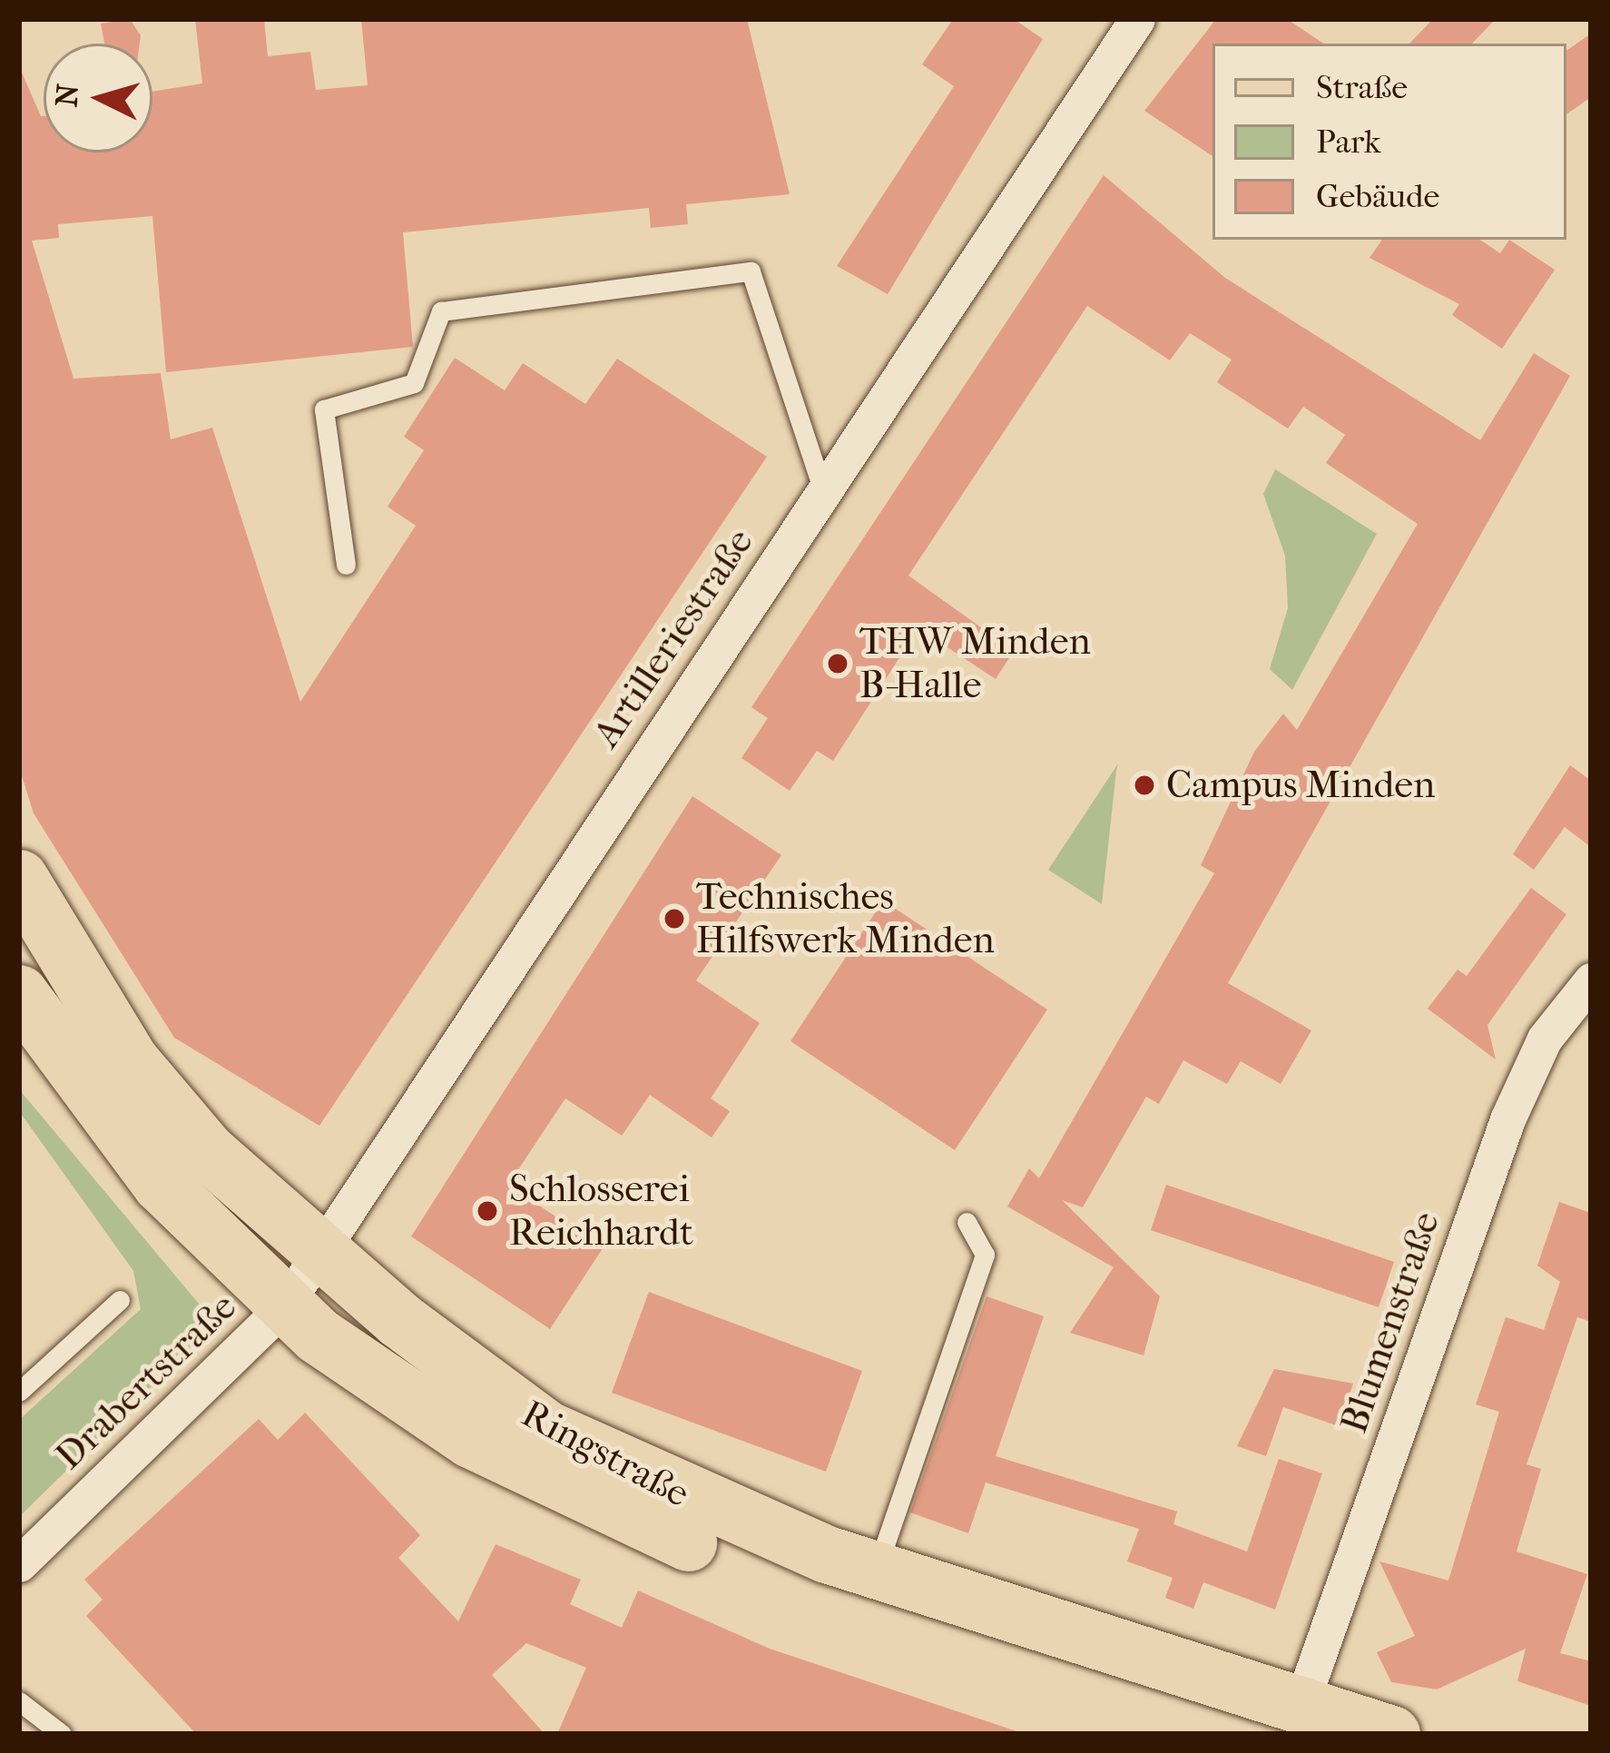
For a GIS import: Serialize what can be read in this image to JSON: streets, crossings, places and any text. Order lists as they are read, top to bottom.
{
  "streets": {
    "main road": ["Ringstraße"],
    "street": ["Artilleriestraße", "Blumenstraße", "Drabertstraße"]
  },
  "crossings": [
    ["Artilleriestraße", "Drabertstraße"],
    ["Artilleriestraße", "Ringstraße"],
    ["Blumenstraße", "Ringstraße"],
    ["Drabertstraße", "Ringstraße"]
  ],
  "places": [
    "THW Minden B-Halle",
    "Campus Minden",
    "Technisches Hilfswerk Minden",
    "Schlosserei Reichhardt"
  ],
  "legend": ["Straße", "Park", "Gebäude"],
  "north": "left"
}
